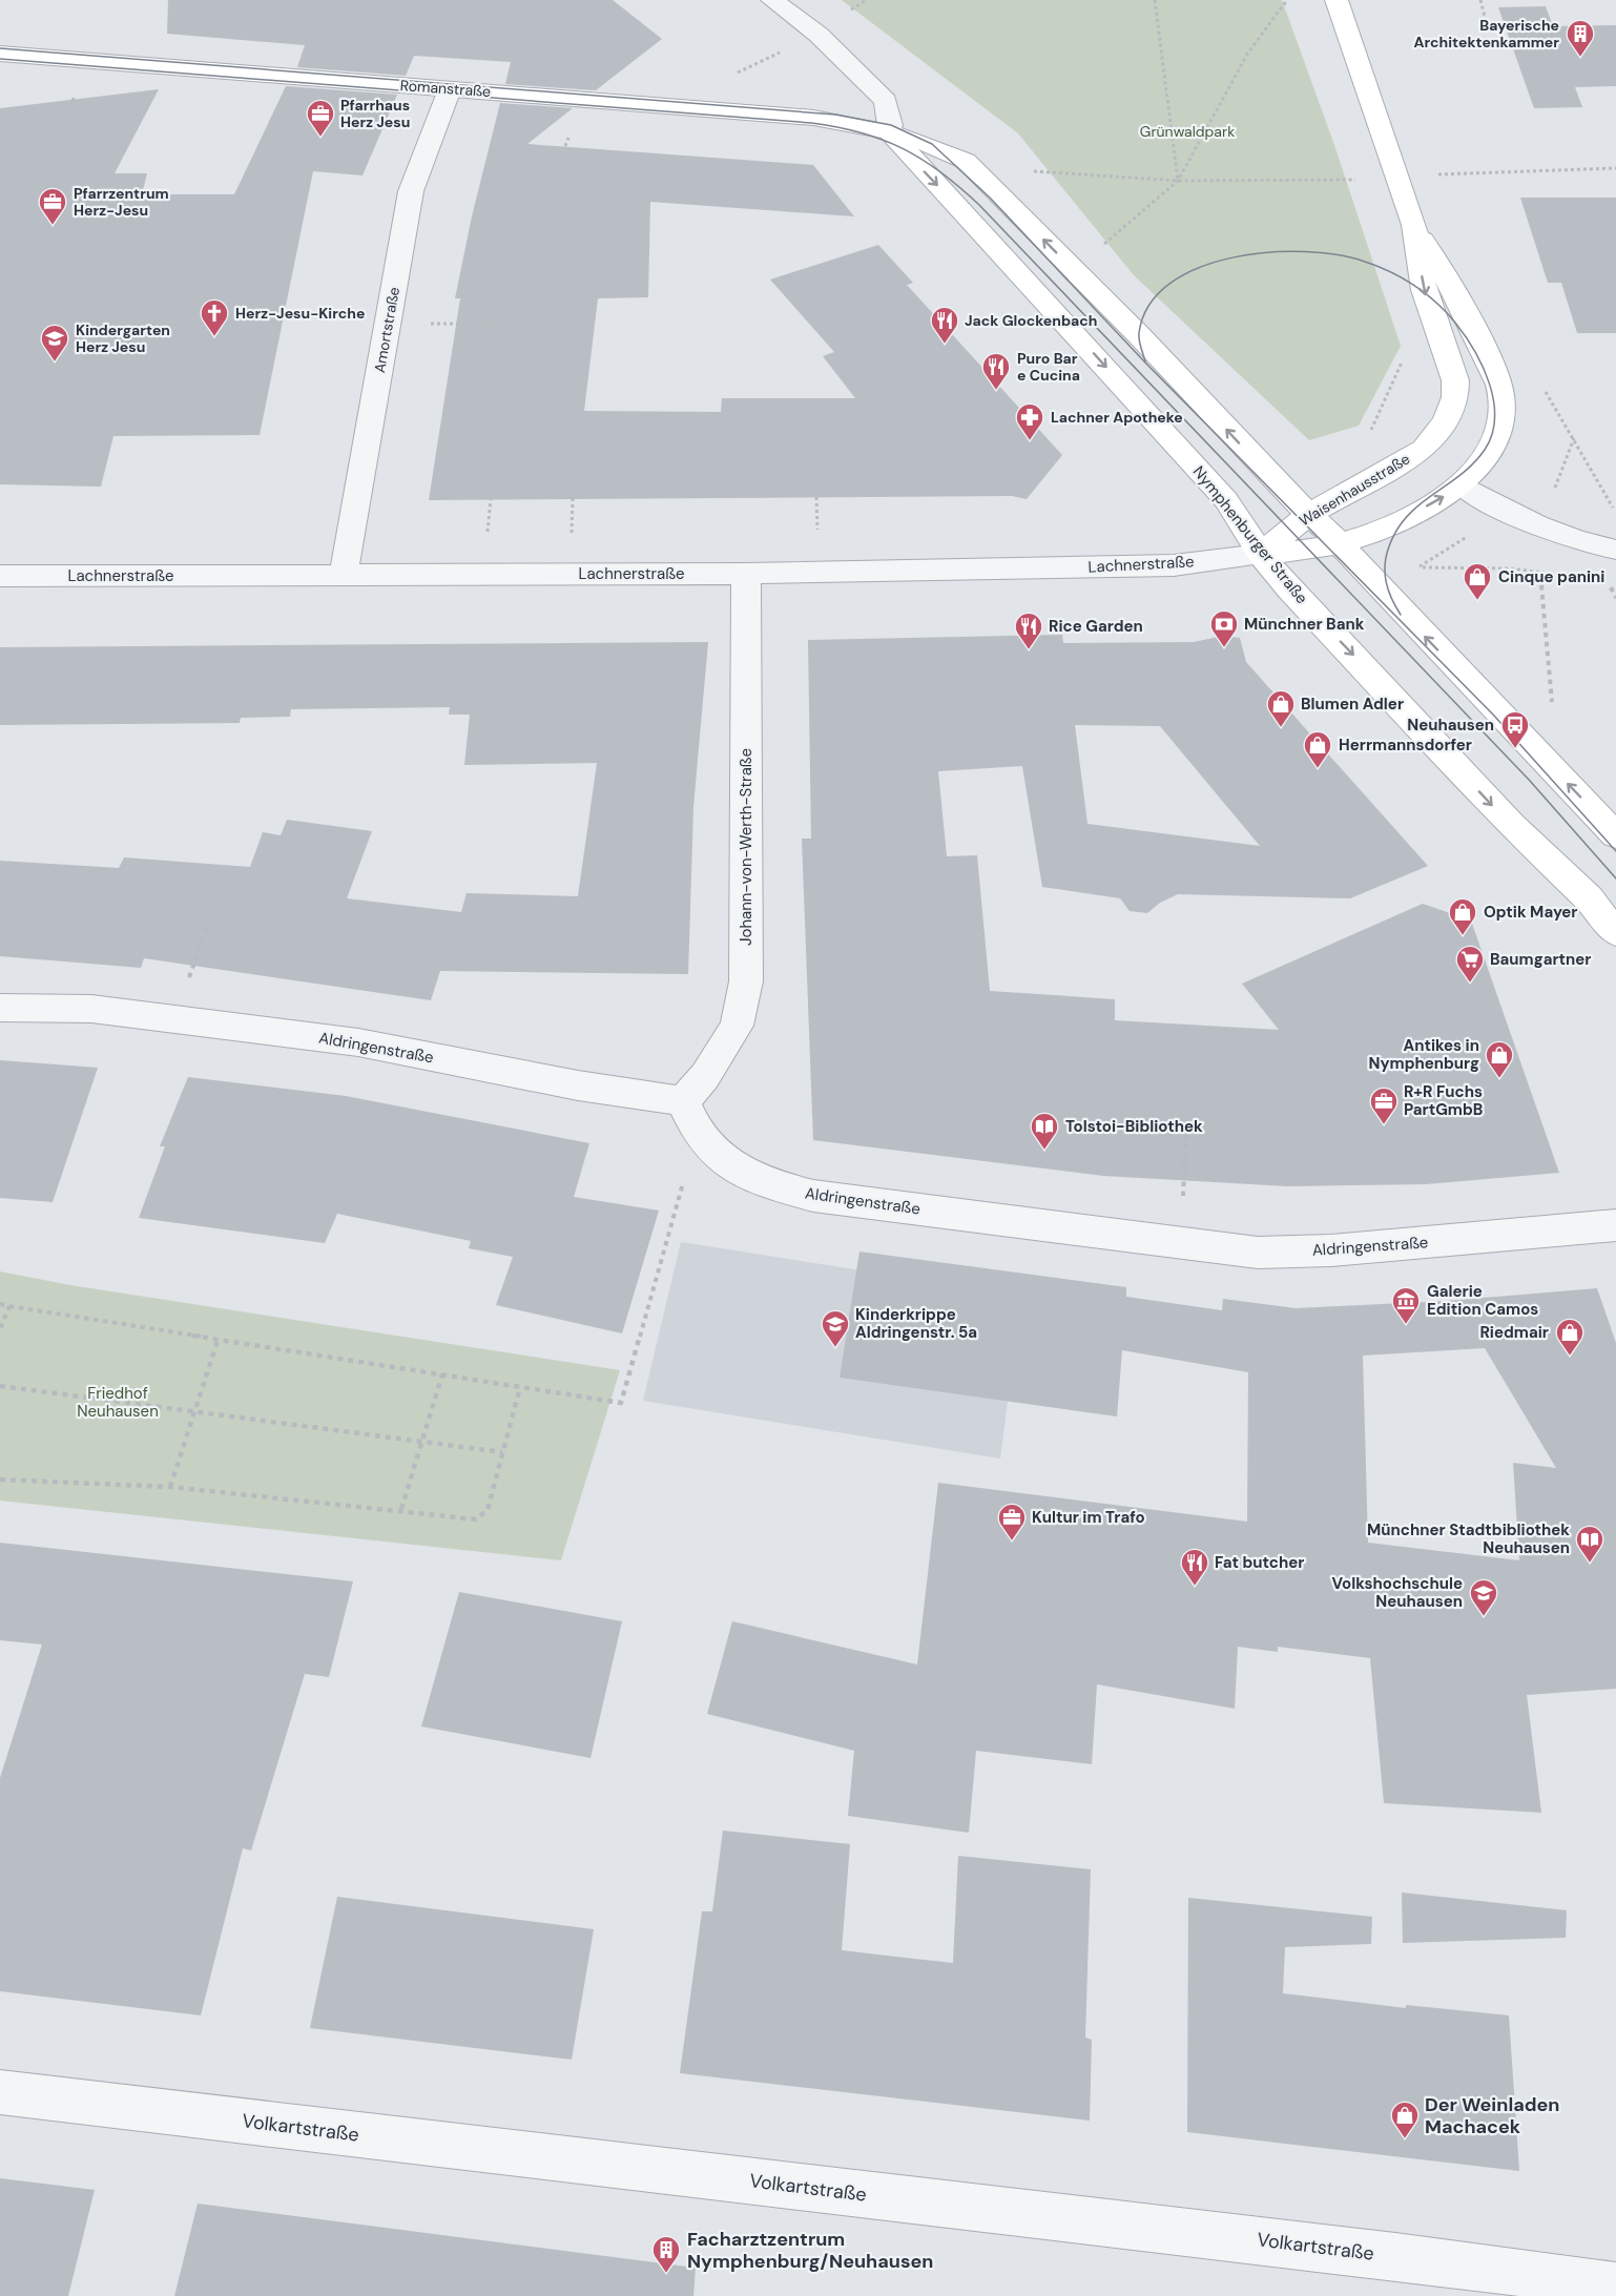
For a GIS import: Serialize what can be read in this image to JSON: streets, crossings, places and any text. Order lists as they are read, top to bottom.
{
  "streets": {
    "main road": ["Romanstraße", "Waisenhausstraße", "Nymphenburger Straße"],
    "street": [
      "Amortstraße",
      "Lachnerstraße",
      "Johann-von-Werth-Straße",
      "Aldringenstraße",
      "Volkartstraße"
    ]
  },
  "crossings": [
    ["Romanstraße", "Amortstraße"],
    ["Romanstraße", "Nymphenburger Straße"],
    ["Amortstraße", "Lachnerstraße"],
    ["Waisenhausstraße", "Nymphenburger Straße"],
    ["Waisenhausstraße", "Lachnerstraße"],
    ["Nymphenburger Straße", "Lachnerstraße"],
    ["Lachnerstraße", "Johann-von-Werth-Straße"],
    ["Johann-von-Werth-Straße", "Aldringenstraße"]
  ],
  "parks": ["Grünwaldpark", "Friedhof Neuhausen"],
  "places": {
    "building": ["Bayerische Architektenkammer", "Facharztzentrum Nymphenburg/Neuhausen"],
    "office": [
      "Pfarrhaus Herz Jesu",
      "Pfarrzentrum Herz-Jesu",
      "R+R Fuchs PartGmbB",
      "Kultur im Trafo"
    ],
    "church": ["Herz-Jesu-Kirche"],
    "restaurant": [
      "Jack Glockenbach",
      "Puro Bar e Cucina",
      "Rice Garden",
      "Fat butcher"
    ],
    "school or university": ["Kindergarten Herz Jesu", "Kinderkrippe Aldringenstr. 5a", "Volkshochschule Neuhausen"],
    "pharmacy": ["Lachner Apotheke"],
    "shop": [
      "Cinque panini",
      "Blumen Adler",
      "Herrmannsdorfer",
      "Optik Mayer",
      "Antikes in Nymphenburg",
      "Riedmair",
      "Der Weinladen Machacek"
    ],
    "bank": ["Münchner Bank"],
    "bus stop": ["Neuhausen"],
    "supermarket": ["Baumgartner"],
    "library": ["Tolstoi-Bibliothek", "Münchner Stadtbibliothek Neuhausen"],
    "museum": ["Galerie Edition Camos"]
  }
}
